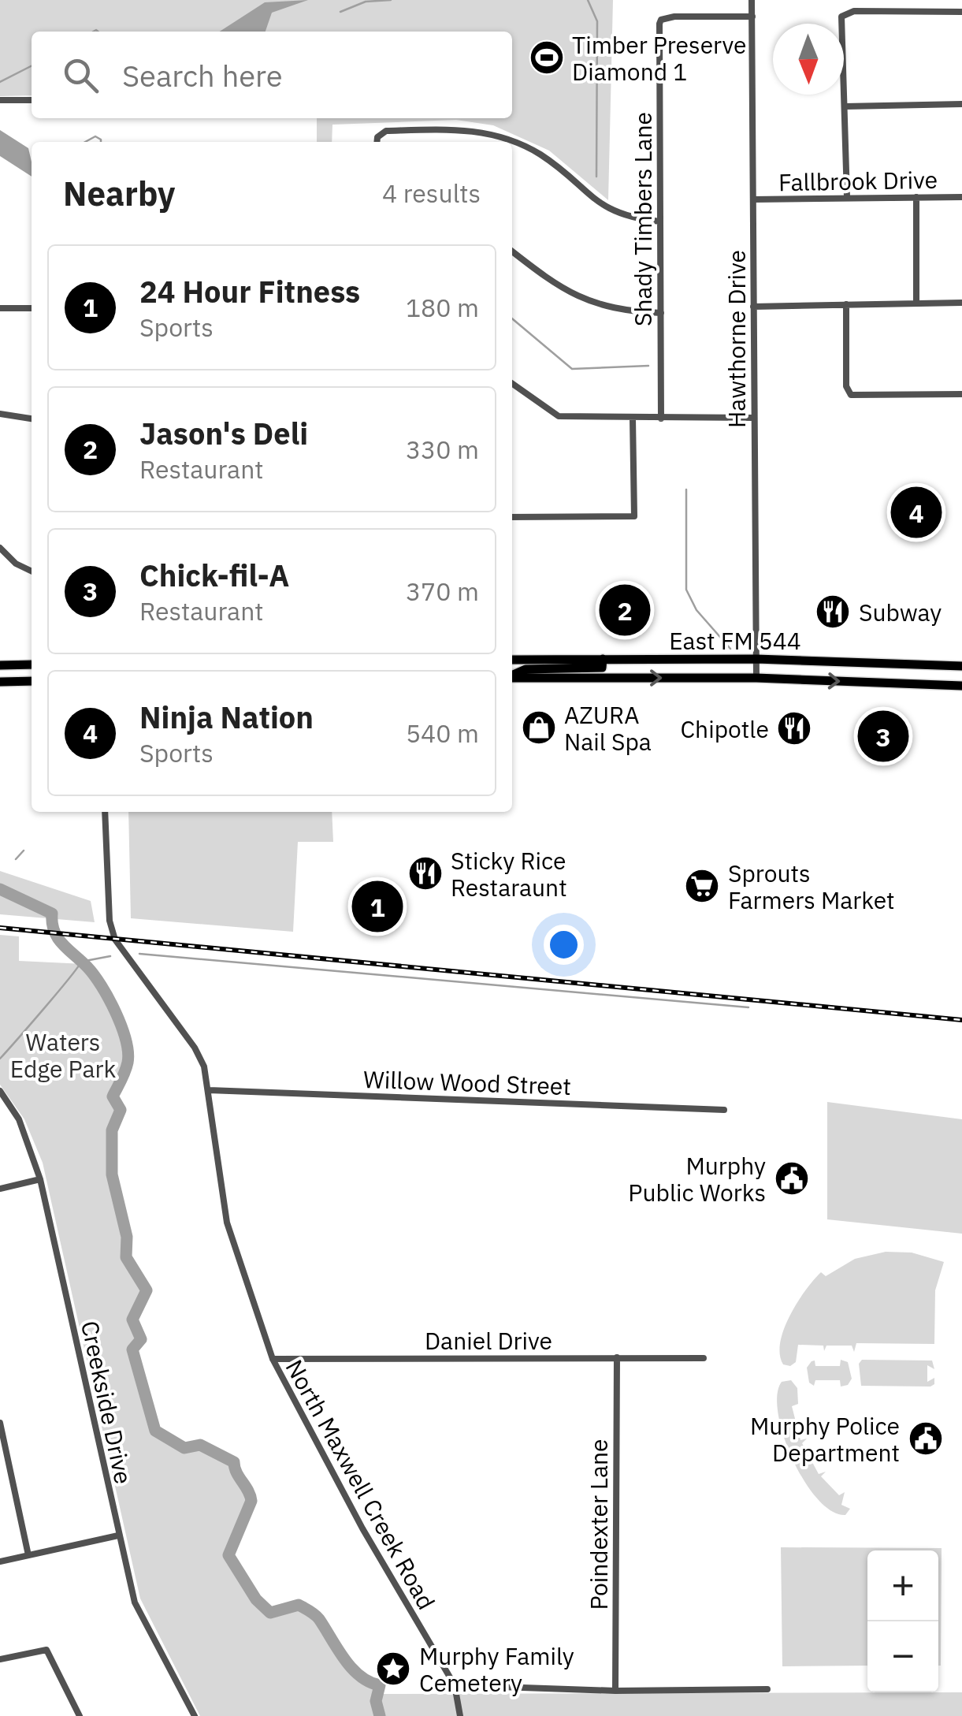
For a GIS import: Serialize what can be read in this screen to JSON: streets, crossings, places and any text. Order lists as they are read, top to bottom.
{
  "streets": {
    "main road": ["East FM 544"],
    "street": [
      "Fallbrook Drive",
      "Shady Timbers Lane",
      "Hawthorne Drive",
      "Willow Wood Street",
      "Daniel Drive",
      "Creekside Drive",
      "North Maxwell Creek Road",
      "Poindexter Lane"
    ]
  },
  "crossings": [
    ["Fallbrook Drive", "Hawthorne Drive"],
    ["Shady Timbers Lane", "Hawthorne Drive"],
    ["Hawthorne Drive", "East FM 544"],
    ["Willow Wood Street", "North Maxwell Creek Road"],
    ["Daniel Drive", "North Maxwell Creek Road"],
    ["Daniel Drive", "Poindexter Lane"]
  ],
  "parks": ["Waters Edge Park"],
  "places": {
    "sports": ["Timber Preserve Diamond 1"],
    "restaurant": ["Subway", "Chipotle", "Sticky Rice Restaraunt"],
    "shop": ["AZURA Nail Spa"],
    "supermarket": ["Sprouts Farmers Market"],
    "public building": ["Murphy Public Works", "Murphy Police Department"],
    "place": ["Murphy Family Cemetery"]
  },
  "north": "bottom",
  "page": {
    "search": "Search here",
    "heading": ["Nearby", "4 results"],
    "list": [
      {
        "mark": "1",
        "name": "24 Hour Fitness",
        "note": "Sports",
        "value": "180 m"
      },
      {
        "mark": "2",
        "name": "Jason's Deli",
        "note": "Restaurant",
        "value": "330 m"
      },
      {
        "mark": "3",
        "name": "Chick-fil-A",
        "note": "Restaurant",
        "value": "370 m"
      },
      {
        "mark": "4",
        "name": "Ninja Nation",
        "note": "Sports",
        "value": "540 m"
      }
    ],
    "pins": [
      "4",
      "2",
      "3",
      "1"
    ],
    "map_buttons": ["+", "−"]
  }
}
